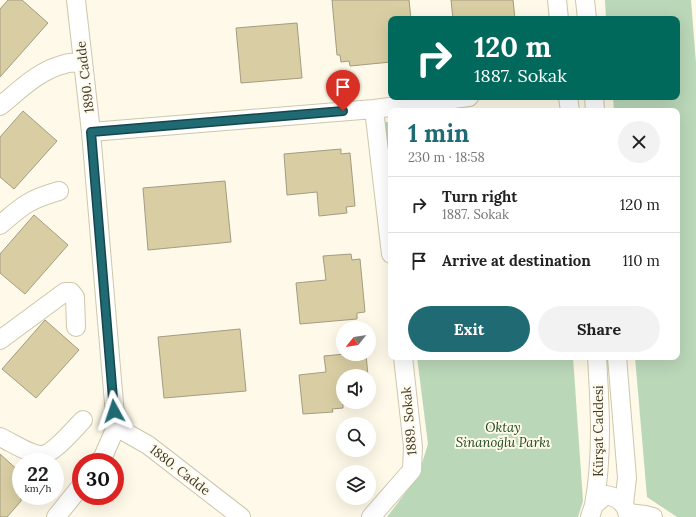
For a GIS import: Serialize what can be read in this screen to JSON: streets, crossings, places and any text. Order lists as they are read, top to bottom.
{
  "streets": {
    "street": [
      "1890. Cadde",
      "1889. Sokak",
      "Kürşat Caddesi",
      "1880. Cadde"
    ]
  },
  "crossings": [
    ["1890. Cadde", "1880. Cadde"]
  ],
  "parks": ["Oktay Sinanoğlu Parkı"],
  "north": "bottom left",
  "page": {
    "turn": ["120 m", "1887. Sokak"],
    "heading": ["1 min", "230 m · 18:58"],
    "list": [
      {
        "name": "Turn right",
        "note": "1887. Sokak",
        "value": "120 m"
      },
      {
        "name": "Arrive at destination",
        "value": "110 m"
      }
    ],
    "buttons": ["Exit", "Share"],
    "speed": "22 km/h",
    "limit": "30"
  }
}
